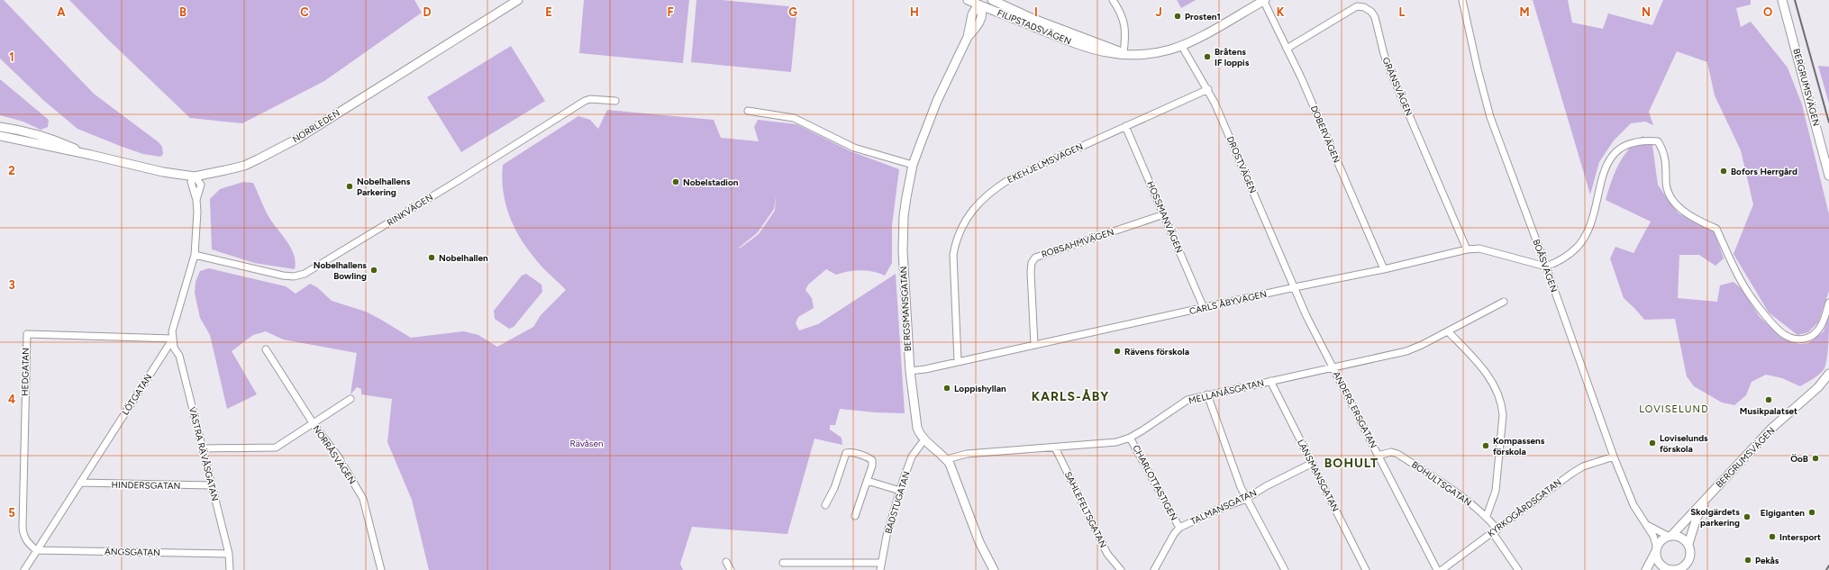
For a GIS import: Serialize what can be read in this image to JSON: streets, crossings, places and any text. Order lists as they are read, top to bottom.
{
  "streets": {
    "street": [
      "FILIPSTADSVÄGEN",
      "GRÄNSVÄGEN",
      "BERGRUMSVÄGEN",
      "NORRLEDEN",
      "DOBERVÄGEN",
      "EKEHJELMSVÄGEN",
      "DROSTVÄGEN",
      "RINKVÄGEN",
      "HOSSMANVÄGEN",
      "ROBSAHMVÄGEN",
      "BOÅSVÄGEN",
      "CARLS ÅBYVÄGEN",
      "BERGSMANSGATAN",
      "HEDGATAN",
      "MELLANÅSGATAN",
      "LÖTGATAN",
      "ANDERS ERSGATAN",
      "VÄSTRA RÄVÅSGATAN",
      "NORRÅSVÄGEN",
      "LÄNSMANSGATAN",
      "CHARLOTTASTIGEN",
      "BOHULTSGATAN",
      "HINDERSGATAN",
      "BADSTUGATAN",
      "TALMANSGATAN",
      "KYRKOGÅRDSGATAN",
      "SAHLEFELTSGATAN",
      "ÄNGSGATAN"
    ]
  },
  "crossings": [
    ["FILIPSTADSVÄGEN", "DOBERVÄGEN"],
    ["FILIPSTADSVÄGEN", "DROSTVÄGEN"],
    ["FILIPSTADSVÄGEN", "BERGSMANSGATAN"],
    ["GRÄNSVÄGEN", "DOBERVÄGEN"],
    ["GRÄNSVÄGEN", "CARLS ÅBYVÄGEN"],
    ["BERGRUMSVÄGEN", "BOÅSVÄGEN"],
    ["NORRLEDEN", "LÖTGATAN"],
    ["DOBERVÄGEN", "CARLS ÅBYVÄGEN"],
    ["EKEHJELMSVÄGEN", "DROSTVÄGEN"],
    ["EKEHJELMSVÄGEN", "HOSSMANVÄGEN"],
    ["EKEHJELMSVÄGEN", "CARLS ÅBYVÄGEN"],
    ["DROSTVÄGEN", "CARLS ÅBYVÄGEN"],
    ["DROSTVÄGEN", "ANDERS ERSGATAN"],
    ["RINKVÄGEN", "LÖTGATAN"],
    ["HOSSMANVÄGEN", "ROBSAHMVÄGEN"],
    ["HOSSMANVÄGEN", "CARLS ÅBYVÄGEN"],
    ["ROBSAHMVÄGEN", "CARLS ÅBYVÄGEN"],
    ["BOÅSVÄGEN", "CARLS ÅBYVÄGEN"],
    ["BOÅSVÄGEN", "KYRKOGÅRDSGATAN"],
    ["CARLS ÅBYVÄGEN", "BERGSMANSGATAN"],
    ["CARLS ÅBYVÄGEN", "ANDERS ERSGATAN"],
    ["BERGSMANSGATAN", "MELLANÅSGATAN"],
    ["BERGSMANSGATAN", "BADSTUGATAN"],
    ["HEDGATAN", "LÖTGATAN"],
    ["HEDGATAN", "VÄSTRA RÄVÅSGATAN"],
    ["HEDGATAN", "ÄNGSGATAN"],
    ["MELLANÅSGATAN", "ANDERS ERSGATAN"],
    ["MELLANÅSGATAN", "LÄNSMANSGATAN"],
    ["MELLANÅSGATAN", "CHARLOTTASTIGEN"],
    ["MELLANÅSGATAN", "SAHLEFELTSGATAN"],
    ["LÖTGATAN", "VÄSTRA RÄVÅSGATAN"],
    ["LÖTGATAN", "HINDERSGATAN"],
    ["LÖTGATAN", "ÄNGSGATAN"],
    ["ANDERS ERSGATAN", "BOHULTSGATAN"],
    ["VÄSTRA RÄVÅSGATAN", "HINDERSGATAN"],
    ["VÄSTRA RÄVÅSGATAN", "ÄNGSGATAN"],
    ["LÄNSMANSGATAN", "TALMANSGATAN"],
    ["CHARLOTTASTIGEN", "TALMANSGATAN"],
    ["BOHULTSGATAN", "KYRKOGÅRDSGATAN"]
  ],
  "districts": ["KARLS-ÅBY", "LOVISELUND", "BOHULT"],
  "parks": ["Rävåsen"],
  "places": [
    "Prosten1",
    "Bråtens IF loppis",
    "Bofors Herrgård",
    "Nobelstadion",
    "Nobelhallens Parkering",
    "Nobelhallen",
    "Nobelhallens Bowling",
    "Rävens förskola",
    "Loppishyllan",
    "Musikpalatset",
    "Loviselunds förskola",
    "Kompassens förskola",
    "ÖoB",
    "Elgiganten",
    "Skolgärdets parkering",
    "Intersport",
    "Pekås"
  ],
  "grid": {
    "columns": [
      "A",
      "B",
      "C",
      "D",
      "E",
      "F",
      "G",
      "H",
      "I",
      "J",
      "K",
      "L",
      "M",
      "N",
      "O"
    ],
    "rows": [
      "1",
      "2",
      "3",
      "4",
      "5"
    ]
  }
}
